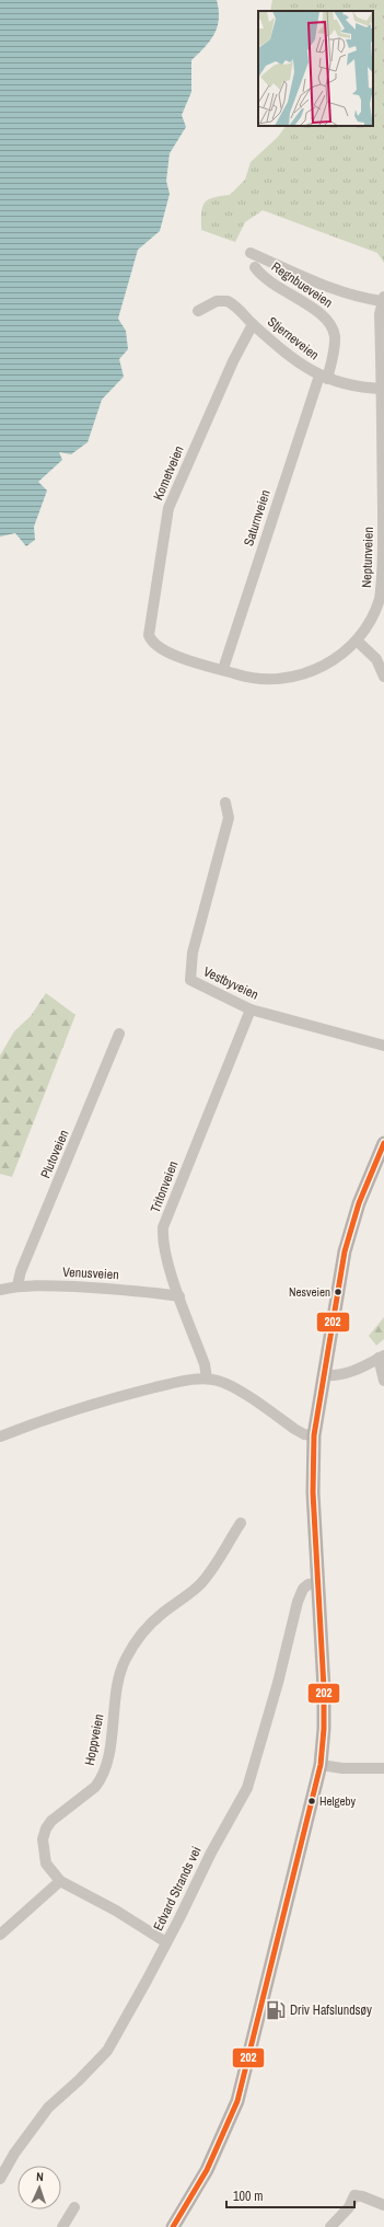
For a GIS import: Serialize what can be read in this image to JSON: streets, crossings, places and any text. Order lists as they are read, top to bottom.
{
  "streets": {
    "street": [
      "Regnbueveien",
      "Stjerneveien",
      "Kometveien",
      "Saturnveien",
      "Neptunveien",
      "Vestbyveien",
      "Plutoveien",
      "Tritonveien",
      "Venusveien",
      "Hoppveien",
      "Edvard Strands vei"
    ]
  },
  "crossings": [
    ["Regnbueveien", "Stjerneveien"],
    ["Regnbueveien", "Saturnveien"],
    ["Stjerneveien", "Kometveien"],
    ["Stjerneveien", "Saturnveien"],
    ["Stjerneveien", "Neptunveien"],
    ["Kometveien", "Neptunveien"],
    ["Saturnveien", "Neptunveien"],
    ["Vestbyveien", "Tritonveien"],
    ["Plutoveien", "Venusveien"],
    ["Tritonveien", "Venusveien"],
    ["Hoppveien", "Edvard Strands vei"]
  ],
  "places": {
    "other": ["Nesveien", "Helgeby"],
    "fuel station": ["Driv Hafslundsøy"]
  },
  "lines": ["transit line 202"],
  "scale_bar": "100 m",
  "north": "top"
}
